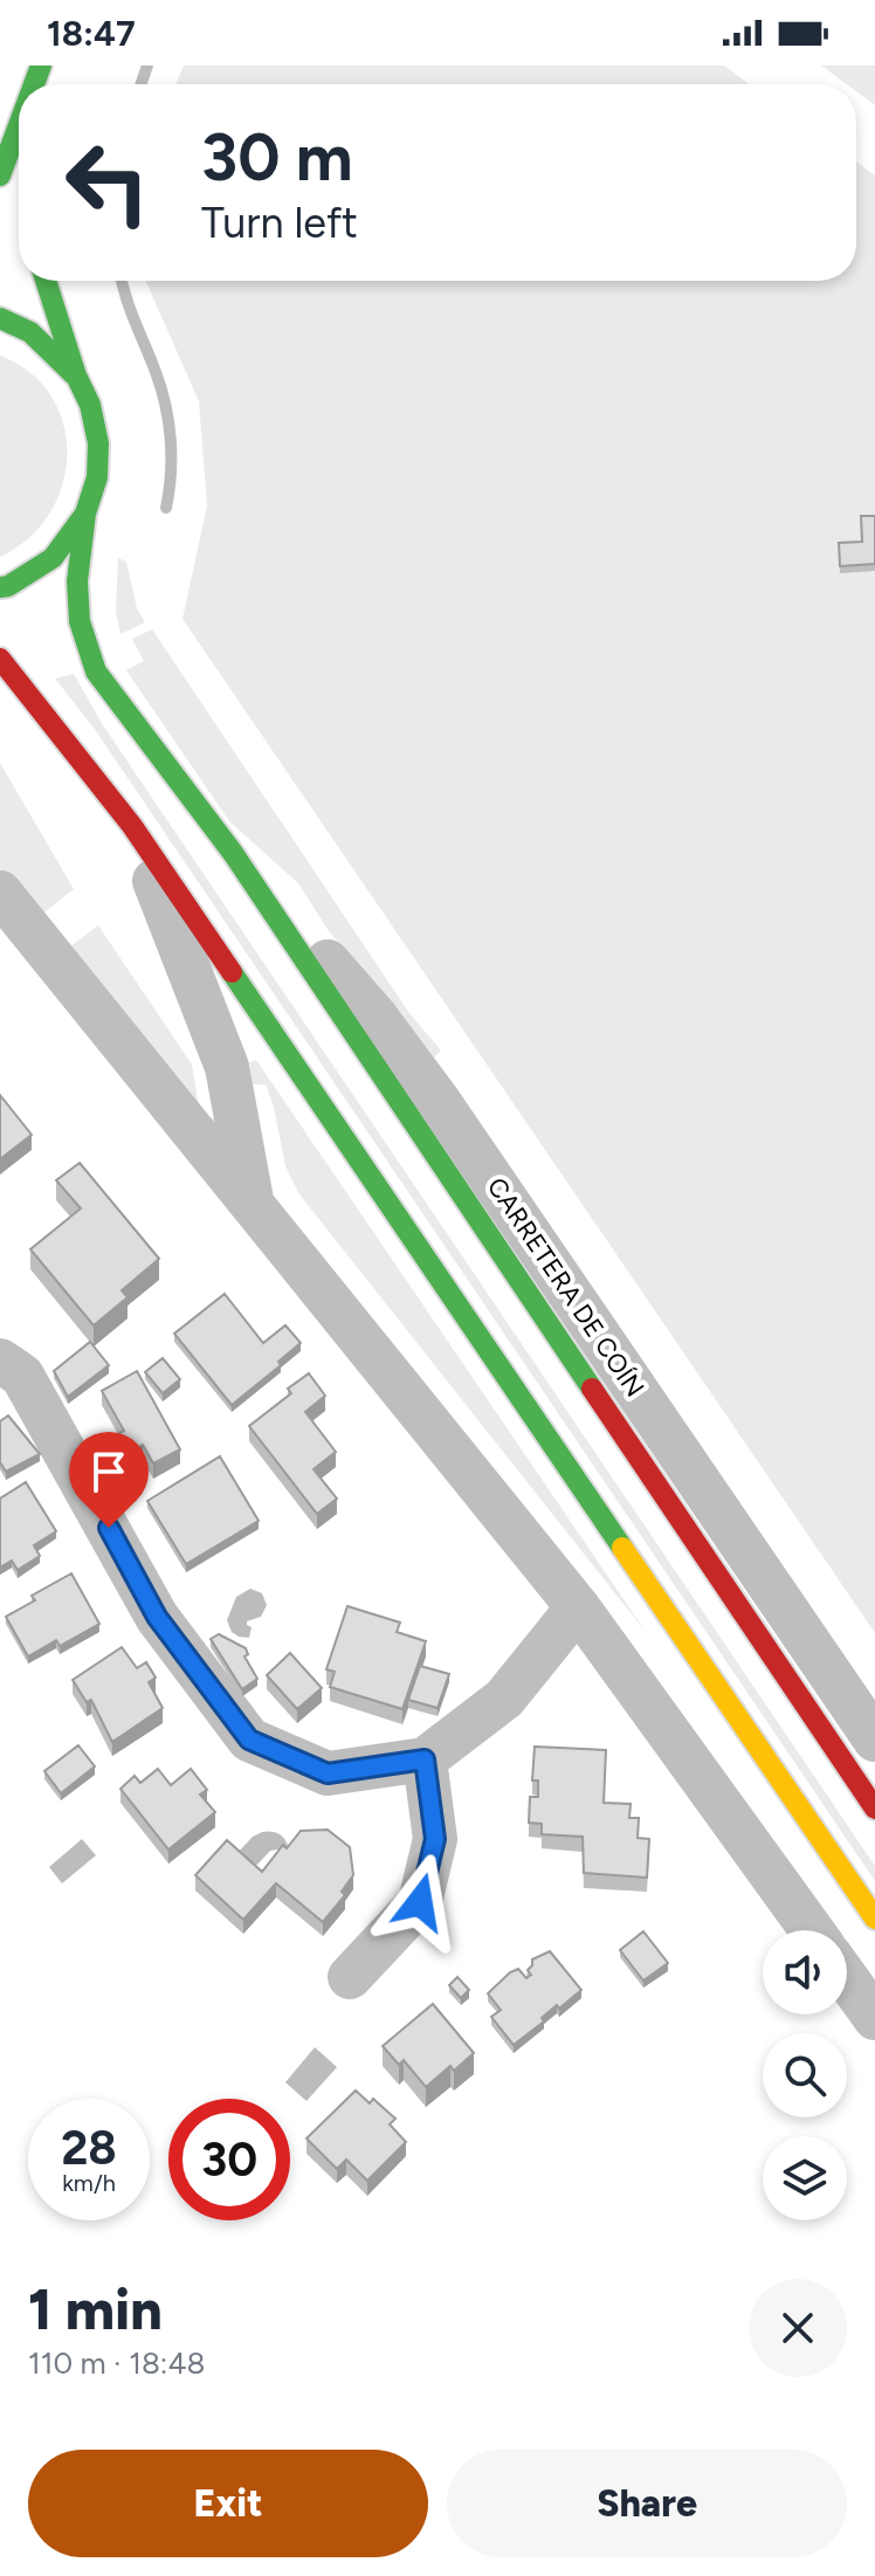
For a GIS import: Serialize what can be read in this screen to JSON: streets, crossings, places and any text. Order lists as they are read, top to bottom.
{
  "streets": {
    "street": ["CARRETERA DE COÍN"]
  },
  "page": {
    "status": "18:47",
    "turn": ["30 m", "Turn left"],
    "speed": "28 km/h",
    "limit": "30",
    "heading": ["1 min", "110 m · 18:48"],
    "buttons": ["Exit", "Share"]
  }
}
